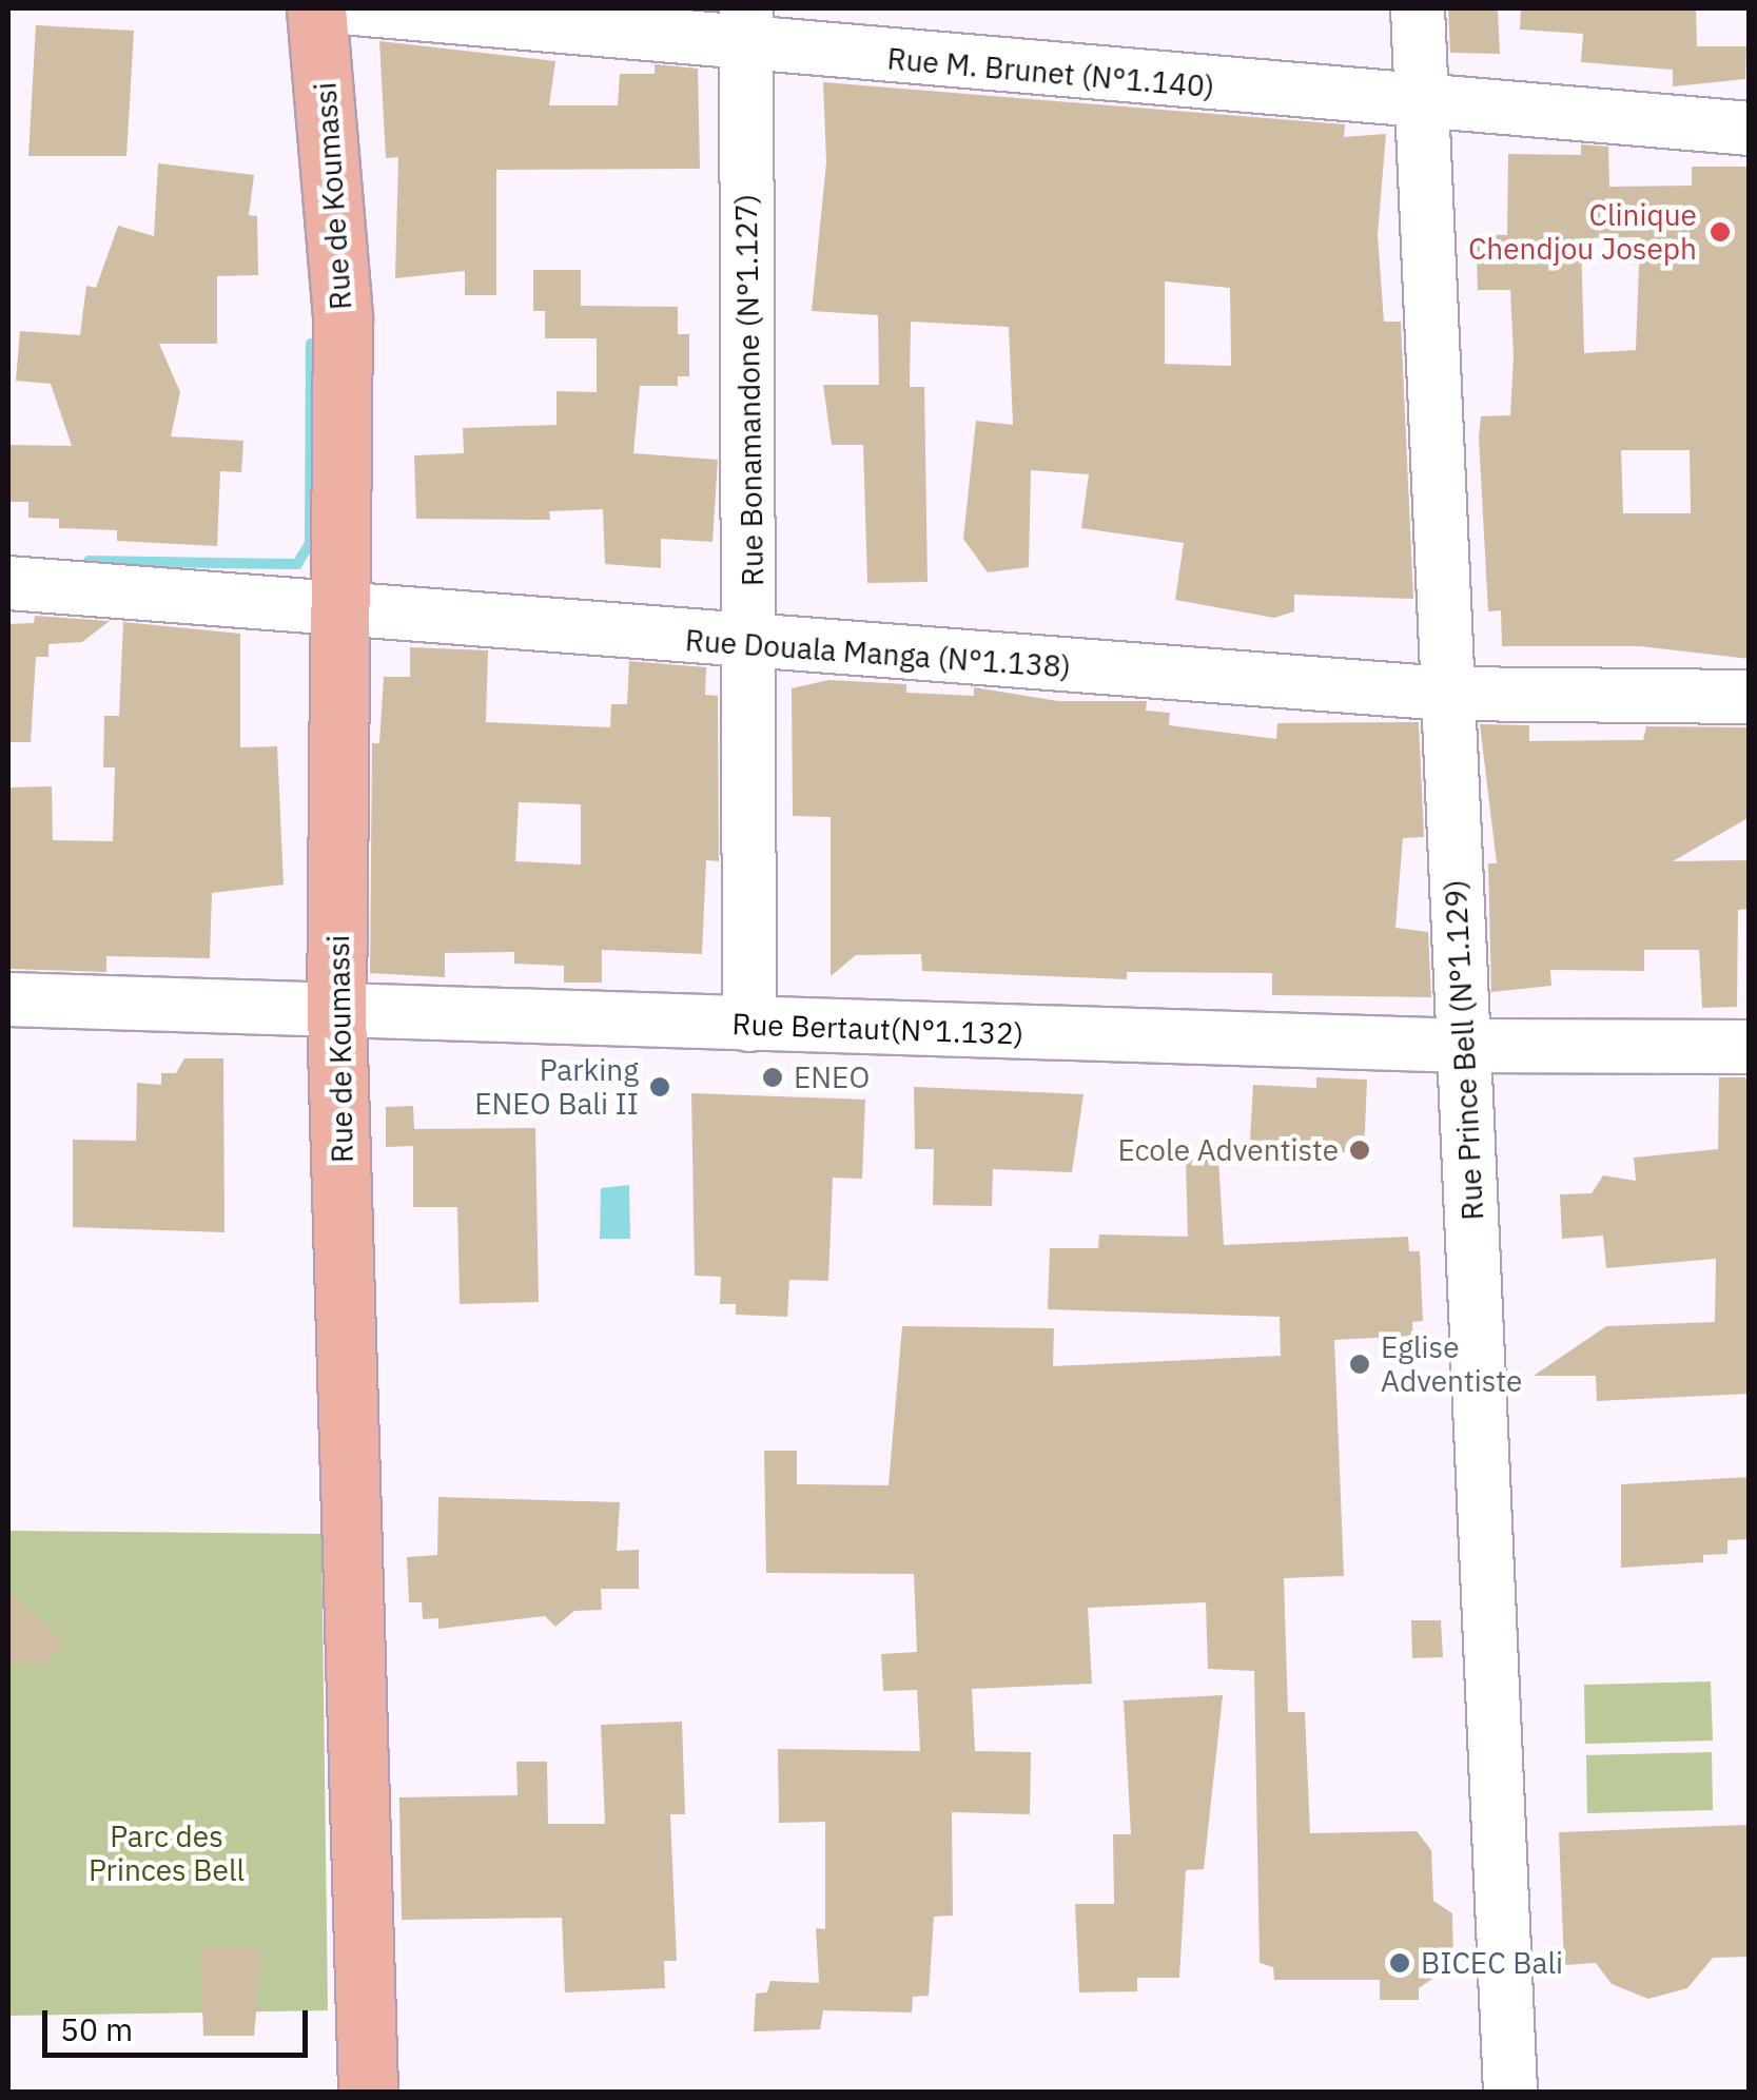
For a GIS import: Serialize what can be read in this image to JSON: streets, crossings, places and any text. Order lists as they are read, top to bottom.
{
  "streets": {
    "main road": ["Rue de Koumassi"],
    "street": [
      "Rue M. Brunet (N°1.140)",
      "Rue Bonamandone (N°1.127)",
      "Rue Douala Manga (N°1.138)",
      "Rue Bertaut(N°1.132)",
      "Rue Prince Bell (N°1.129)"
    ]
  },
  "crossings": [
    ["Rue M. Brunet (N°1.140)", "Rue Bonamandone (N°1.127)"],
    ["Rue M. Brunet (N°1.140)", "Rue Prince Bell (N°1.129)"],
    ["Rue de Koumassi", "Rue Douala Manga (N°1.138)"],
    ["Rue de Koumassi", "Rue Bertaut(N°1.132)"],
    ["Rue Bonamandone (N°1.127)", "Rue Douala Manga (N°1.138)"],
    ["Rue Bonamandone (N°1.127)", "Rue Bertaut(N°1.132)"],
    ["Rue Douala Manga (N°1.138)", "Rue Prince Bell (N°1.129)"],
    ["Rue Bertaut(N°1.132)", "Rue Prince Bell (N°1.129)"]
  ],
  "parks": ["Parc des Princes Bell"],
  "places": [
    "Clinique Chendjou Joseph",
    "ENEO",
    "Parking ENEO Bali II",
    "Ecole Adventiste",
    "Eglise Adventiste",
    "BICEC Bali"
  ],
  "scale_bar": "50 m"
}
